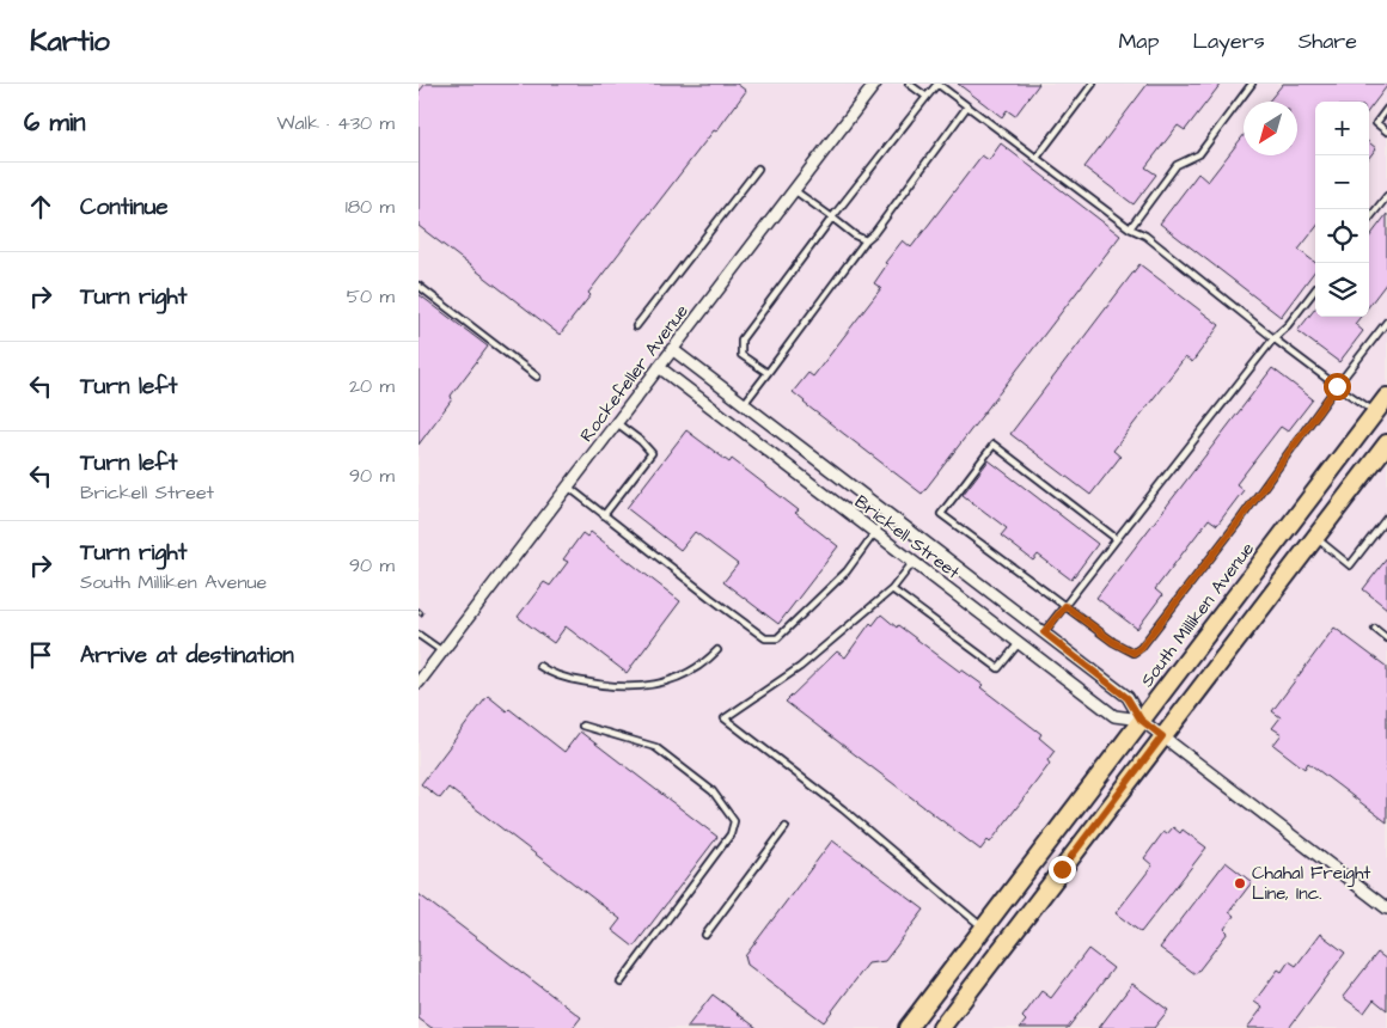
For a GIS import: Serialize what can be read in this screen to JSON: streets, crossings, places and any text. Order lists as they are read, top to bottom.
{
  "streets": {
    "main road": ["South Milliken Avenue"],
    "street": ["Rockefeller Avenue", "Brickell Street"]
  },
  "crossings": [
    ["Rockefeller Avenue", "Brickell Street"],
    ["Brickell Street", "South Milliken Avenue"]
  ],
  "places": ["Chahal Freight Line, Inc."],
  "north": "bottom left",
  "page": {
    "header": "Kartio",
    "nav": ["Map", "Layers", "Share"],
    "heading": ["6 min", "Walk · 430 m"],
    "map_buttons": ["+", "−"],
    "list": [
      ["Continue", "180 m"],
      ["Turn right", "50 m"],
      ["Turn left", "20 m"],
      ["Turn left", "Brickell Street", "90 m"],
      ["Turn right", "South Milliken Avenue", "90 m"],
      "Arrive at destination"
    ]
  }
}
